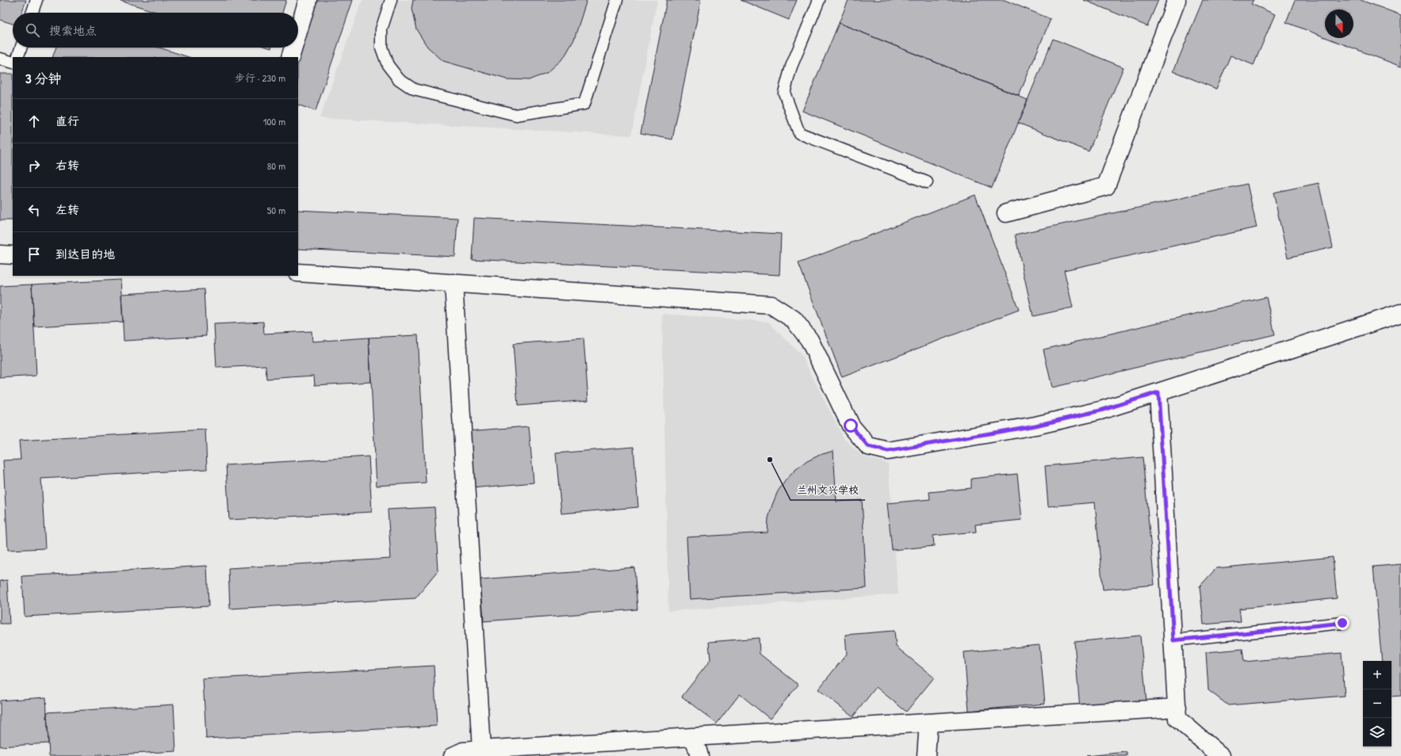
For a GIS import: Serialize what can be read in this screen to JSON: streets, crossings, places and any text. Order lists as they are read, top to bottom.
{
  "places": ["兰州文兴学校"],
  "north": "bottom",
  "page": {
    "search": "搜索地点",
    "heading": ["3 分钟", "步行 · 230 m"],
    "list": [
      ["直行", "100 m"],
      ["右转", "80 m"],
      ["左转", "50 m"],
      "到达目的地"
    ],
    "map_buttons": ["+", "−"]
  }
}
